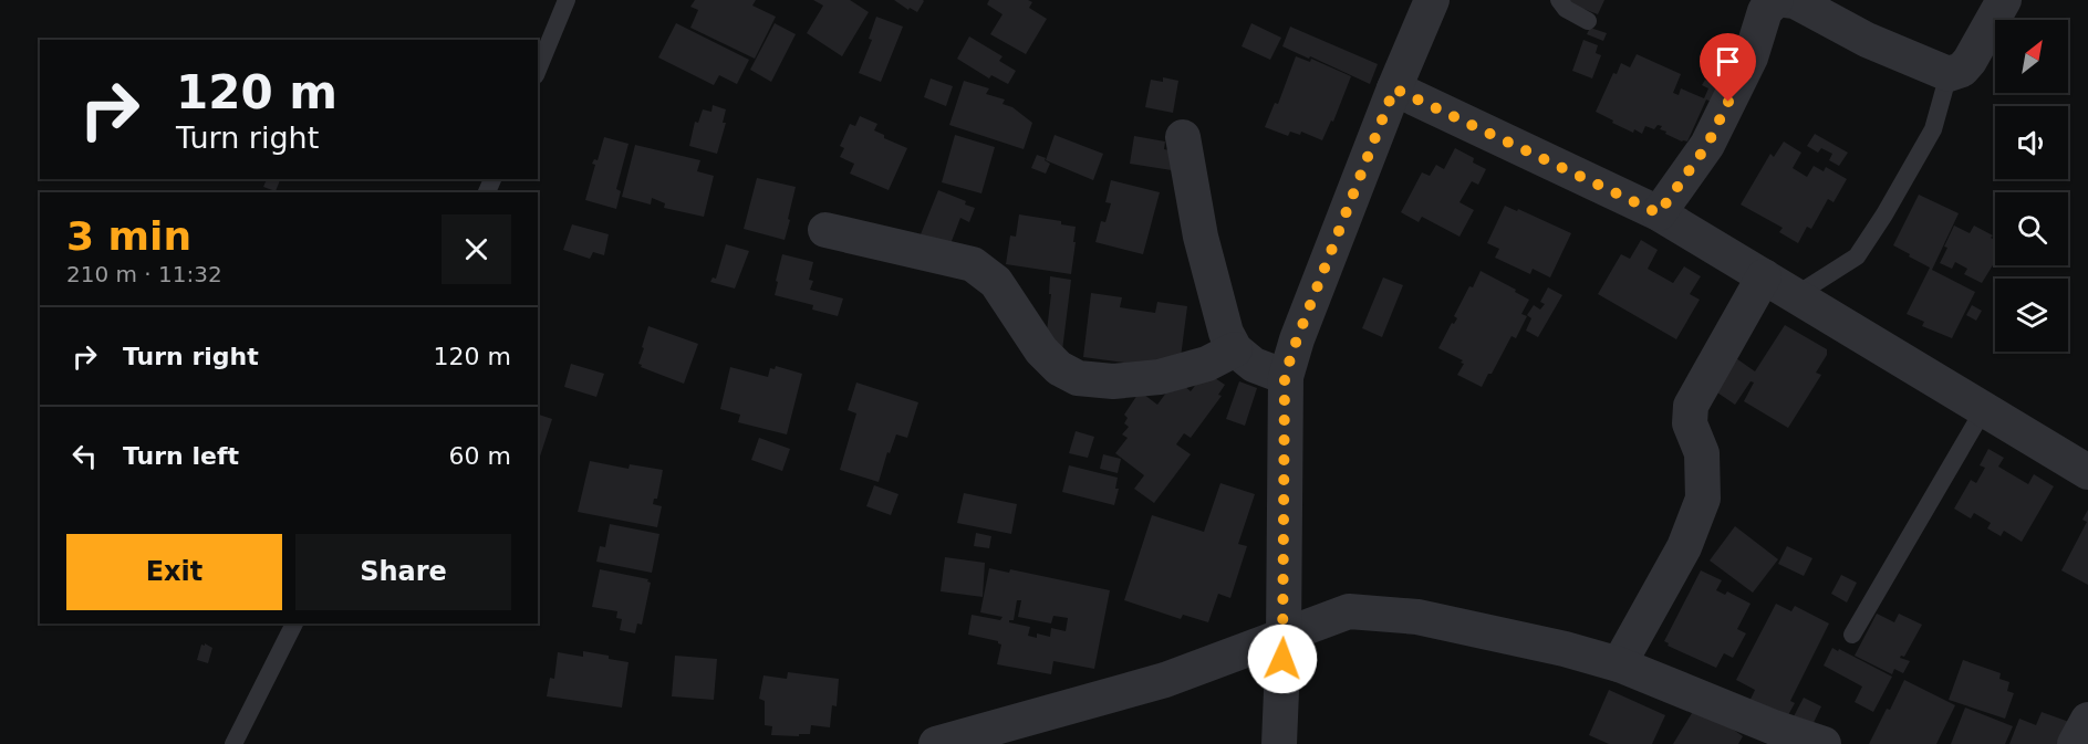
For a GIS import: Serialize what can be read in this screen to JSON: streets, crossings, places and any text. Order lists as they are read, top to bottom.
{
  "north": "top right",
  "page": {
    "turn": ["120 m", "Turn right"],
    "heading": ["3 min", "210 m · 11:32"],
    "list": [
      {
        "name": "Turn right",
        "value": "120 m"
      },
      {
        "name": "Turn left",
        "value": "60 m"
      }
    ],
    "buttons": ["Exit", "Share"]
  }
}
